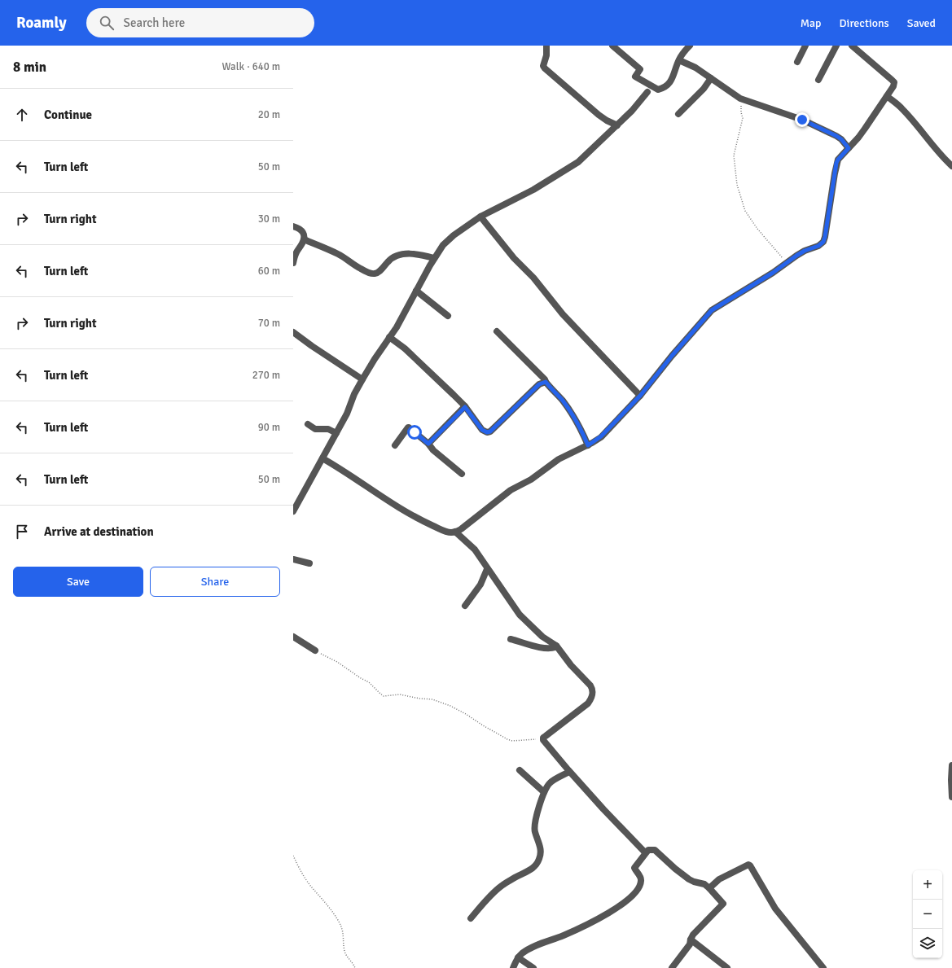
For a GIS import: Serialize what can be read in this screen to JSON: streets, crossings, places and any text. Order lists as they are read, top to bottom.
{
  "page": {
    "header": "Roamly",
    "search": "Search here",
    "nav": ["Map", "Directions", "Saved"],
    "heading": ["8 min", "Walk · 640 m"],
    "list": [
      ["Continue", "20 m"],
      ["Turn left", "50 m"],
      ["Turn right", "30 m"],
      ["Turn left", "60 m"],
      ["Turn right", "70 m"],
      ["Turn left", "270 m"],
      ["Turn left", "90 m"],
      ["Turn left", "50 m"],
      "Arrive at destination"
    ],
    "buttons": ["Save", "Share"],
    "map_buttons": ["+", "−"]
  }
}
